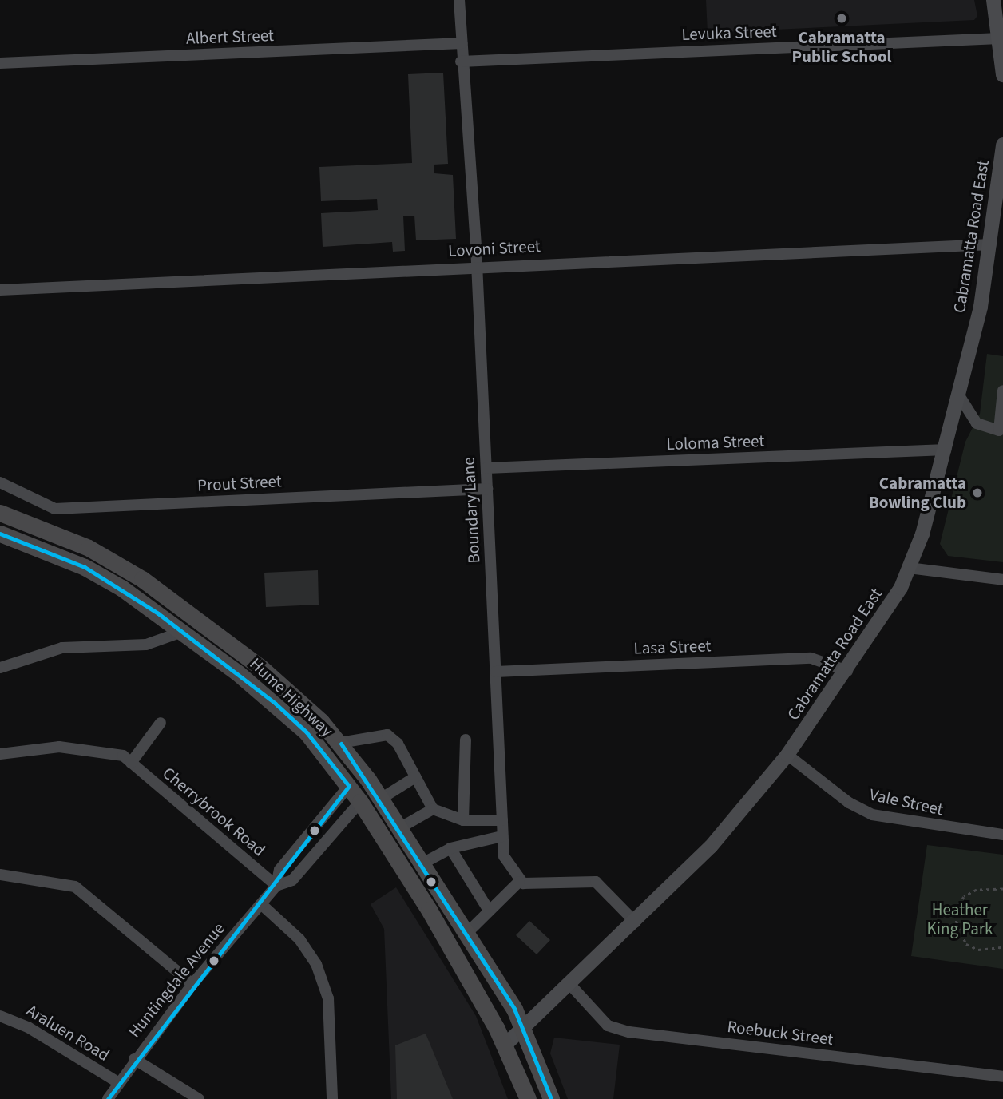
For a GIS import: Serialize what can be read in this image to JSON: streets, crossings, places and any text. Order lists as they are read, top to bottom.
{
  "streets": {
    "highway": ["Hume Highway"],
    "main road": ["Cabramatta Road East"],
    "street": [
      "Levuka Street",
      "Albert Street",
      "Lovoni Street",
      "Loloma Street",
      "Prout Street",
      "Boundary Lane",
      "Lasa Street",
      "Vale Street",
      "Cherrybrook Road",
      "Huntingdale Avenue",
      "Araluen Road",
      "Roebuck Street"
    ]
  },
  "crossings": [
    ["Levuka Street", "Boundary Lane"],
    ["Albert Street", "Boundary Lane"],
    ["Cabramatta Road East", "Lovoni Street"],
    ["Cabramatta Road East", "Loloma Street"],
    ["Cabramatta Road East", "Lasa Street"],
    ["Cabramatta Road East", "Hume Highway"],
    ["Cabramatta Road East", "Vale Street"],
    ["Cabramatta Road East", "Roebuck Street"],
    ["Lovoni Street", "Boundary Lane"],
    ["Loloma Street", "Boundary Lane"],
    ["Prout Street", "Boundary Lane"],
    ["Boundary Lane", "Lasa Street"],
    ["Hume Highway", "Huntingdale Avenue"],
    ["Cherrybrook Road", "Huntingdale Avenue"],
    ["Huntingdale Avenue", "Araluen Road"]
  ],
  "parks": ["Heather King Park"],
  "places": ["Cabramatta Public School", "Cabramatta Bowling Club"]
}
